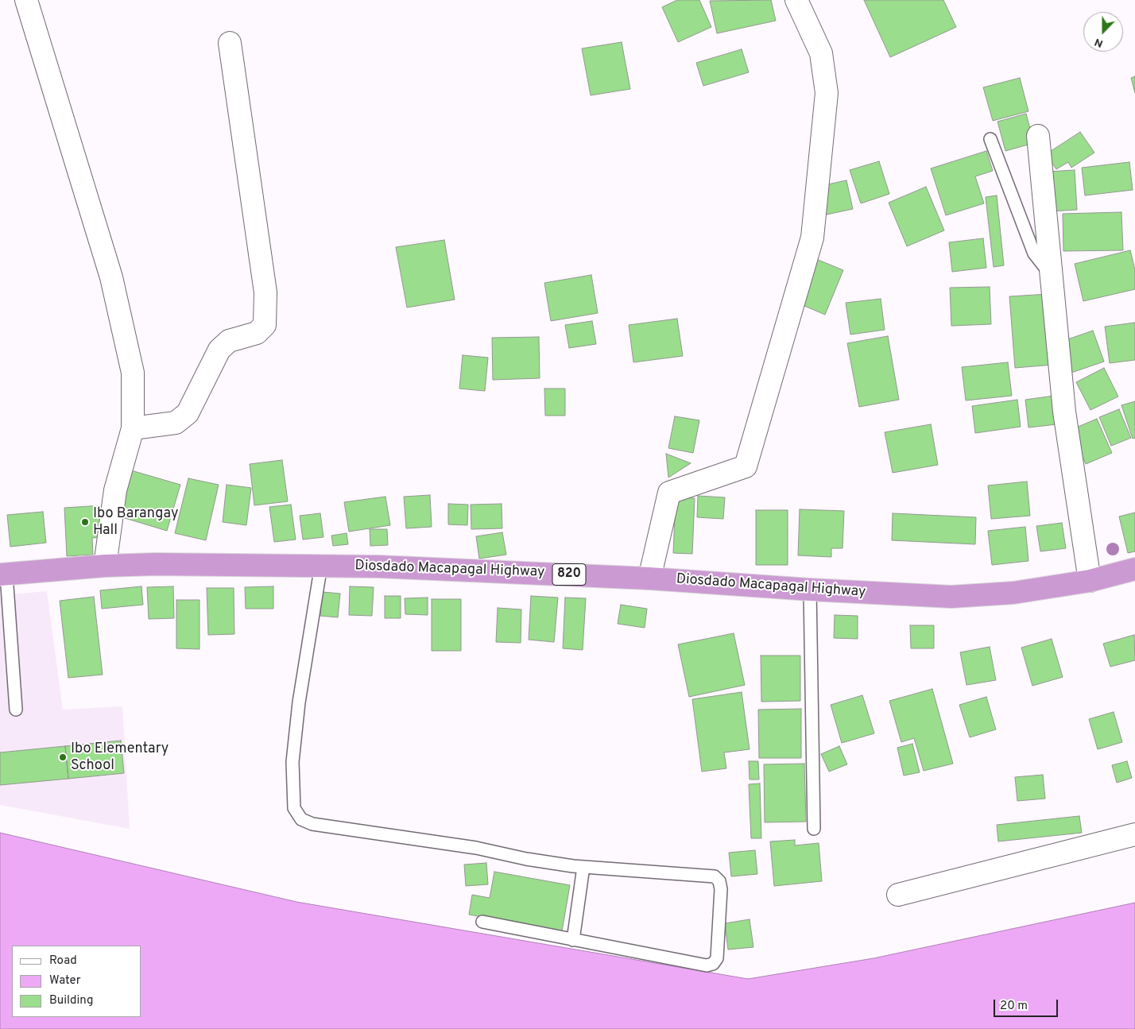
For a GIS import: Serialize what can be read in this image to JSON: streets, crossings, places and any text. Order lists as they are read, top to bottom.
{
  "streets": {
    "highway": ["Diosdado Macapagal Highway", "820"]
  },
  "places": ["Ibo Barangay Hall", "Ibo Elementary School"],
  "legend": ["Road", "Water", "Building"],
  "scale_bar": "20 m",
  "north": "bottom"
}
